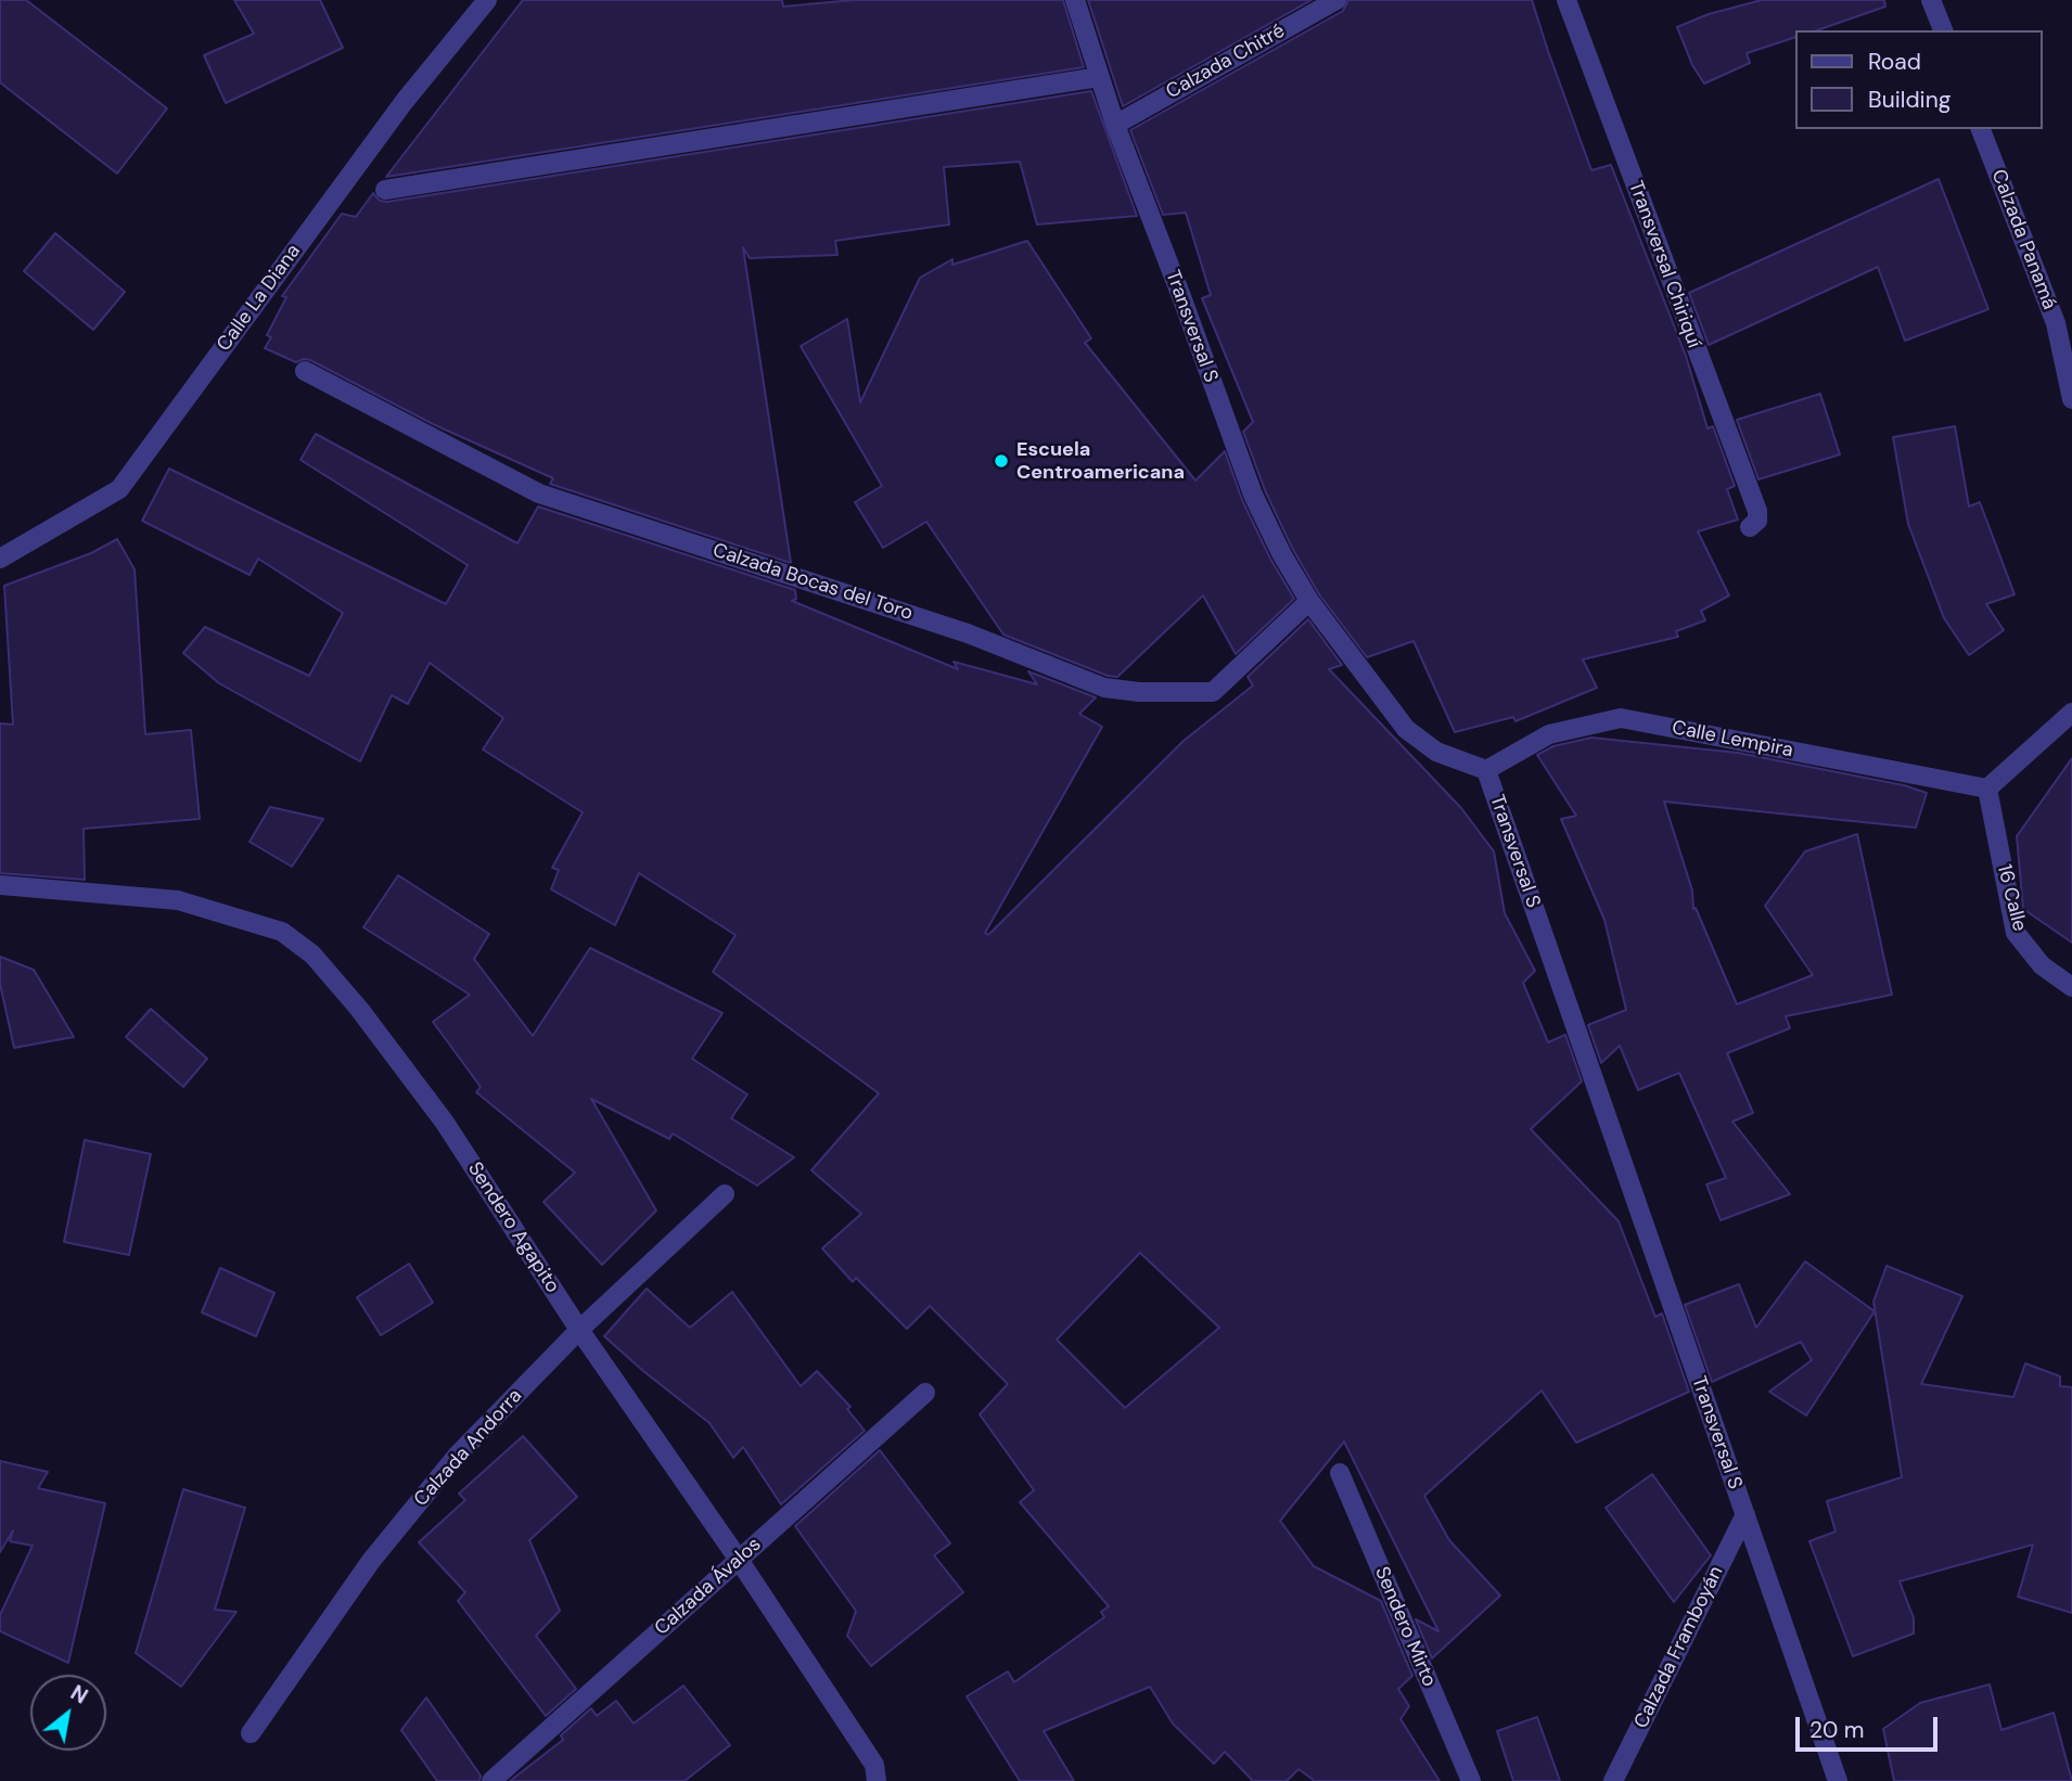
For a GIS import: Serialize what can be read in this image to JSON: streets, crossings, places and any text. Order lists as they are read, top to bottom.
{
  "streets": {
    "street": [
      "Calzada Chitré",
      "Calzada Panamá",
      "Transversal Chiriquí",
      "Calle La Diana",
      "Transversal S",
      "Calzada Bocas del Toro",
      "Calle Lempira",
      "16 Calle",
      "Sendero Agapito",
      "Calzada Andorra",
      "Calzada Ávalos",
      "Sendero Mirto",
      "Calzada Framboyán"
    ]
  },
  "crossings": [
    ["Calzada Chitré", "Transversal S"],
    ["Transversal S", "Calzada Bocas del Toro"],
    ["Transversal S", "Calle Lempira"],
    ["Transversal S", "Calzada Framboyán"],
    ["Calle Lempira", "16 Calle"],
    ["Sendero Agapito", "Calzada Andorra"],
    ["Sendero Agapito", "Calzada Ávalos"]
  ],
  "places": ["Escuela Centroamericana"],
  "legend": ["Road", "Building"],
  "scale_bar": "20 m",
  "north": "top right"
}
